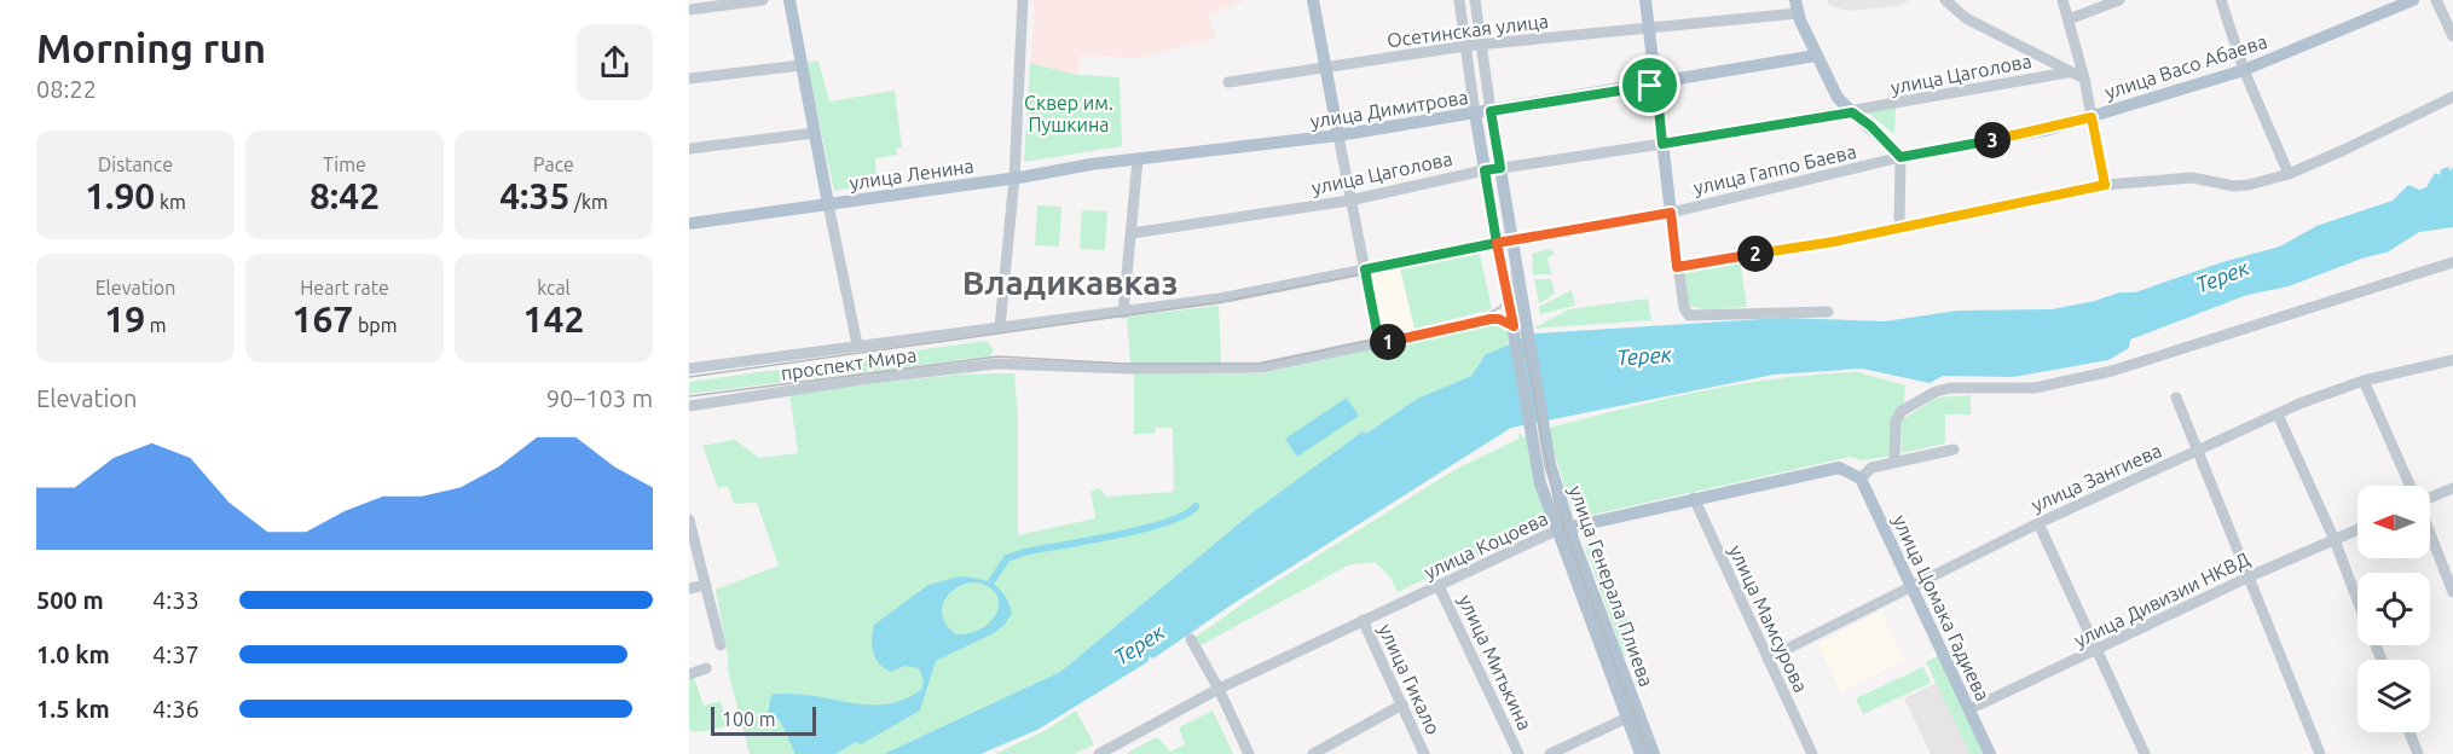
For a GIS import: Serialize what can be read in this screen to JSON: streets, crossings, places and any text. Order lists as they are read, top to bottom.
{
  "streets": {
    "main road": [
      "улица Васо Абаева",
      "улица Димитрова",
      "улица Гаппо Баева",
      "улица Ленина",
      "улица Коцоева",
      "улица Генерала Плиева",
      "улица Цомака Гадиева"
    ],
    "street": [
      "Осетинская улица",
      "улица Цаголова",
      "проспект Мира",
      "улица Зангиева",
      "улица Дивизии НКВД",
      "улица Мамсурова",
      "улица Митькина",
      "улица Гикало"
    ]
  },
  "crossings": [
    ["улица Васо Абаева", "улица Гаппо Баева"],
    ["улица Димитрова", "улица Ленина"],
    ["улица Гаппо Баева", "проспект Мира"],
    ["проспект Мира", "улица Генерала Плиева"],
    ["улица Зангиева", "улица Цомака Гадиева"],
    ["улица Зангиева", "улица Мамсурова"],
    ["улица Коцоева", "улица Генерала Плиева"],
    ["улица Коцоева", "улица Цомака Гадиева"],
    ["улица Коцоева", "улица Мамсурова"],
    ["улица Коцоева", "улица Митькина"],
    ["улица Коцоева", "улица Гикало"],
    ["улица Дивизии НКВД", "улица Цомака Гадиева"]
  ],
  "districts": ["Владикавказ"],
  "water": ["Терек"],
  "parks": ["Сквер им. Пушкина"],
  "scale_bar": "100 m",
  "north": "left",
  "page": {
    "heading": ["Morning run", "08:22"],
    "pins": ["3", "2", "1"],
    "stats": [
      ["Distance", "1.90 km"],
      ["Time", "8:42"],
      ["Pace", "4:35 /km"],
      ["Elevation", "19 m"],
      ["Heart rate", "167 bpm"],
      ["kcal", "142"]
    ],
    "chart": ["Elevation", "90–103 m"],
    "list": [
      {
        "name": "500 m",
        "note": "4:33"
      },
      {
        "name": "1.0 km",
        "note": "4:37"
      },
      {
        "name": "1.5 km",
        "note": "4:36"
      }
    ],
    "scale": "100 m"
  }
}
